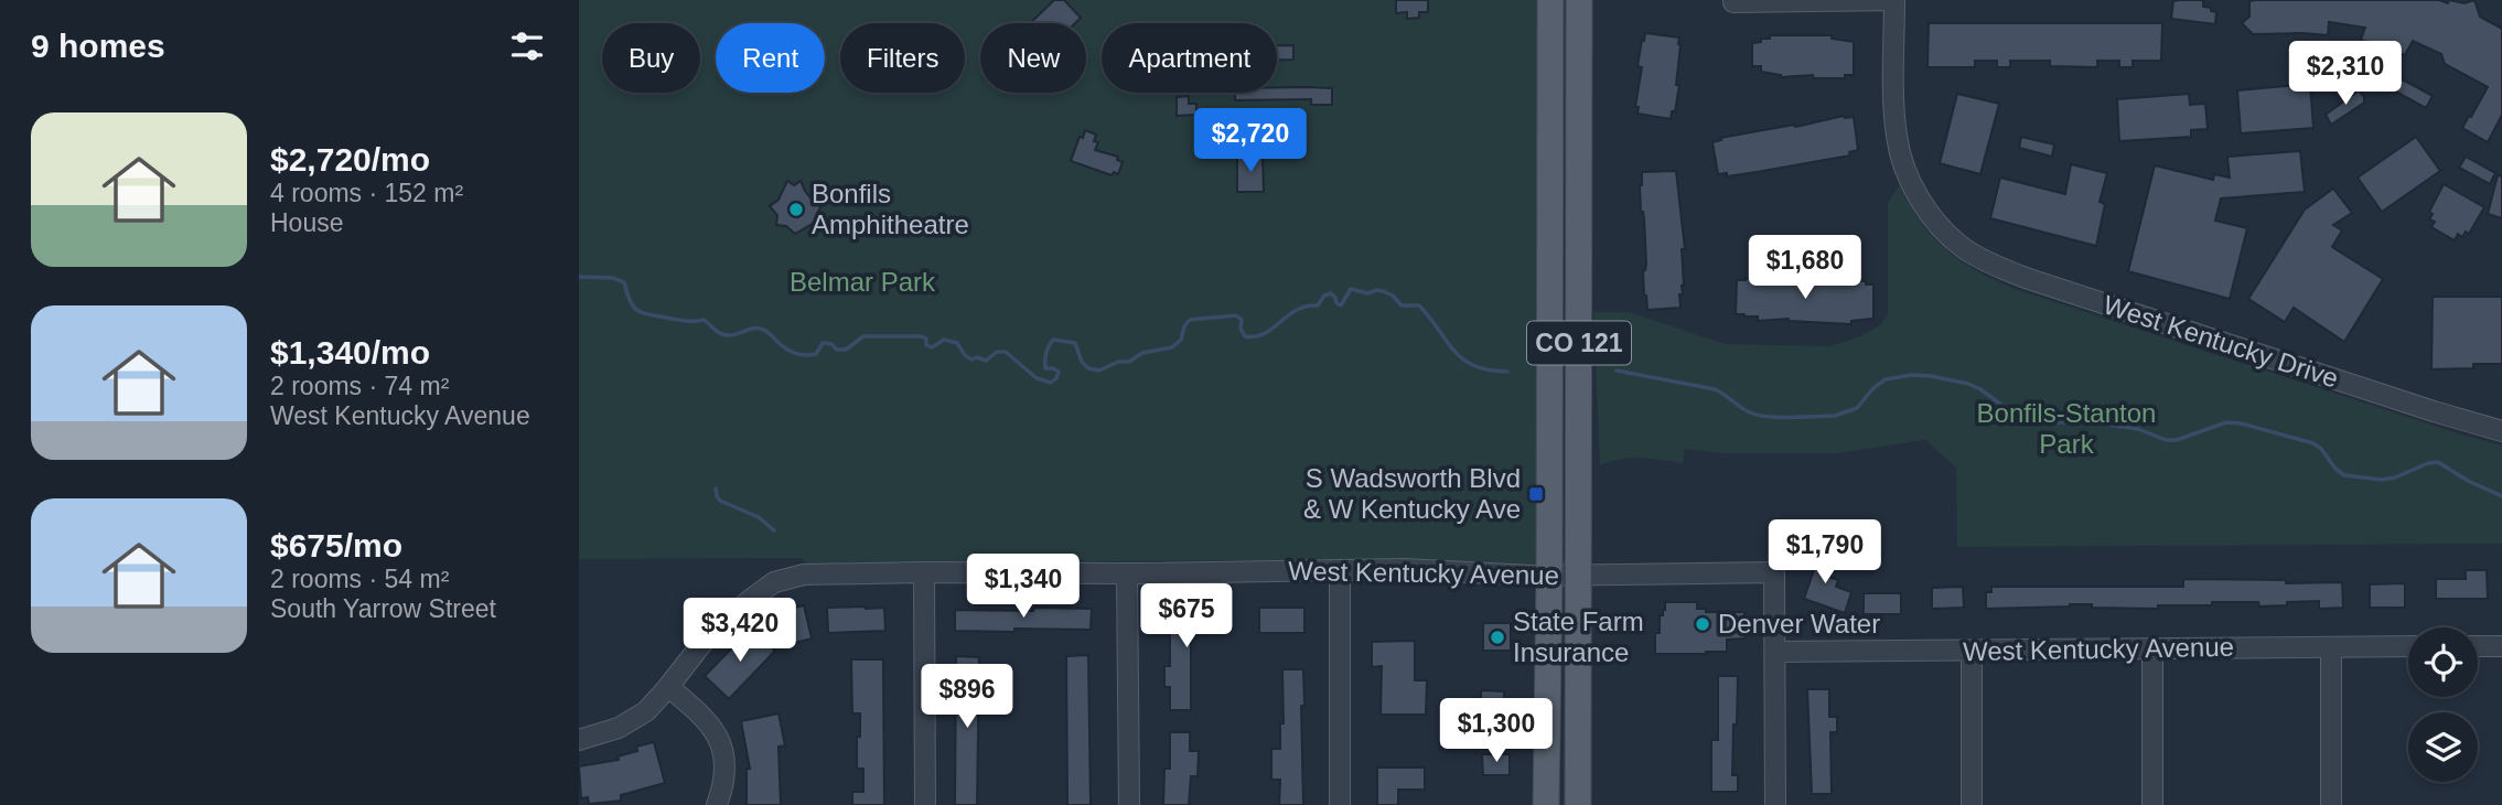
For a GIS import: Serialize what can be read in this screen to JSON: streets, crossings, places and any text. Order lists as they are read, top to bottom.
{
  "streets": {
    "main road": ["CO 121"],
    "street": ["West Kentucky Drive", "West Kentucky Avenue"]
  },
  "crossings": [
    ["CO 121", "West Kentucky Avenue"]
  ],
  "parks": ["Belmar Park", "Bonfils-Stanton Park"],
  "places": {
    "other": ["Bonfils Amphitheatre", "Denver Water", "State Farm Insurance"],
    "transit": ["S Wadsworth Blvd & W Kentucky Ave"]
  },
  "page": {
    "heading": "9 homes",
    "chip": [
      "Buy",
      "Rent",
      "Filters",
      "New",
      "Apartment"
    ],
    "price": [
      "$2,310",
      "$2,720",
      "$1,680",
      "$1,790",
      "$1,340",
      "$675",
      "$3,420",
      "$896",
      "$1,300"
    ],
    "list": [
      {
        "name": "$2,720/mo",
        "note": "4 rooms · 152 m² · House"
      },
      {
        "name": "$1,340/mo",
        "note": "2 rooms · 74 m² · West Kentucky Avenue"
      },
      {
        "name": "$675/mo",
        "note": "2 rooms · 54 m² · South Yarrow Street"
      }
    ]
  }
}
